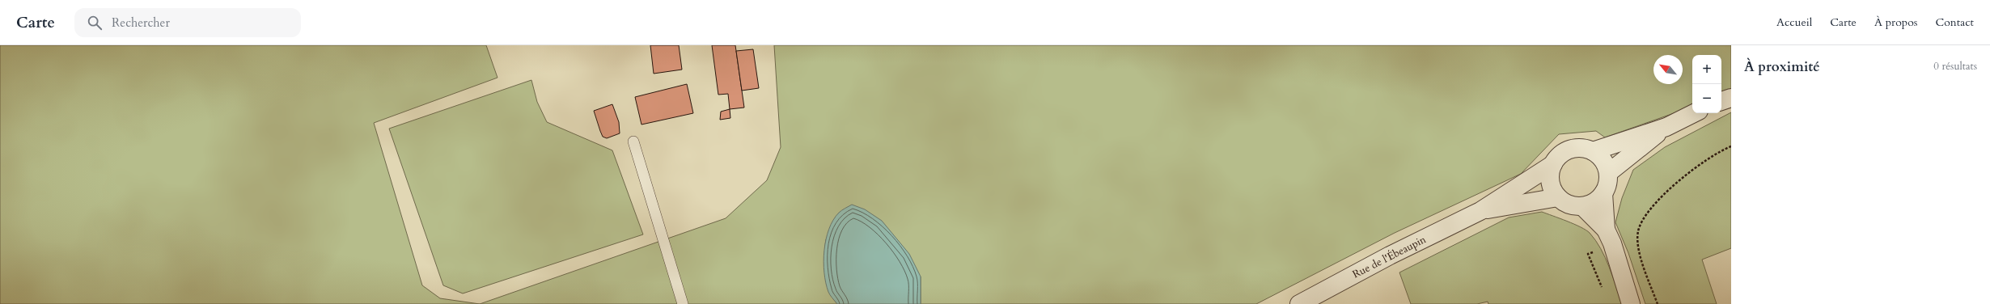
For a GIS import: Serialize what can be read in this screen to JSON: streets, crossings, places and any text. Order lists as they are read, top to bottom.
{
  "streets": {
    "street": ["Rue de l'Ébeaupin"]
  },
  "north": "top left",
  "page": {
    "header": "Carte",
    "search": "Rechercher",
    "nav": [
      "Accueil",
      "Carte",
      "À propos",
      "Contact"
    ],
    "heading": ["À proximité", "0 résultats"],
    "map_buttons": ["+", "−"]
  }
}
